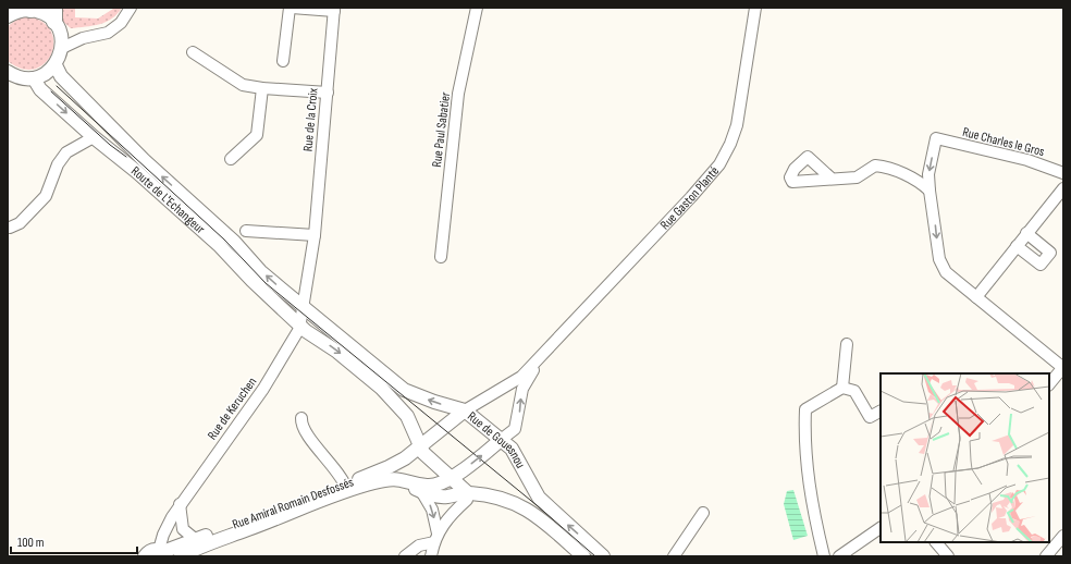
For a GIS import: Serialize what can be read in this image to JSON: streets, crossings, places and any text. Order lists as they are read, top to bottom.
{
  "streets": {
    "main road": [
      "Rue Gaston Planté",
      "Route de L'Echangeur",
      "Rue de Gouesnou",
      "Rue Amiral Romain Desfossés"
    ],
    "street": [
      "Rue de la Croix",
      "Rue Paul Sabatier",
      "Rue Charles le Gros",
      "Rue de Keruchen"
    ]
  },
  "crossings": [
    ["Rue de la Croix", "Route de L'Echangeur"],
    ["Rue de la Croix", "Rue de Keruchen"],
    ["Rue de la Croix", "Rue de Gouesnou"],
    ["Rue Gaston Planté", "Rue de Gouesnou"],
    ["Rue Gaston Planté", "Rue Amiral Romain Desfossés"],
    ["Route de L'Echangeur", "Rue de Keruchen"],
    ["Route de L'Echangeur", "Rue de Gouesnou"],
    ["Rue de Keruchen", "Rue de Gouesnou"],
    ["Rue de Keruchen", "Rue Amiral Romain Desfossés"],
    ["Rue de Gouesnou", "Rue Amiral Romain Desfossés"]
  ],
  "scale_bar": "100 m"
}
